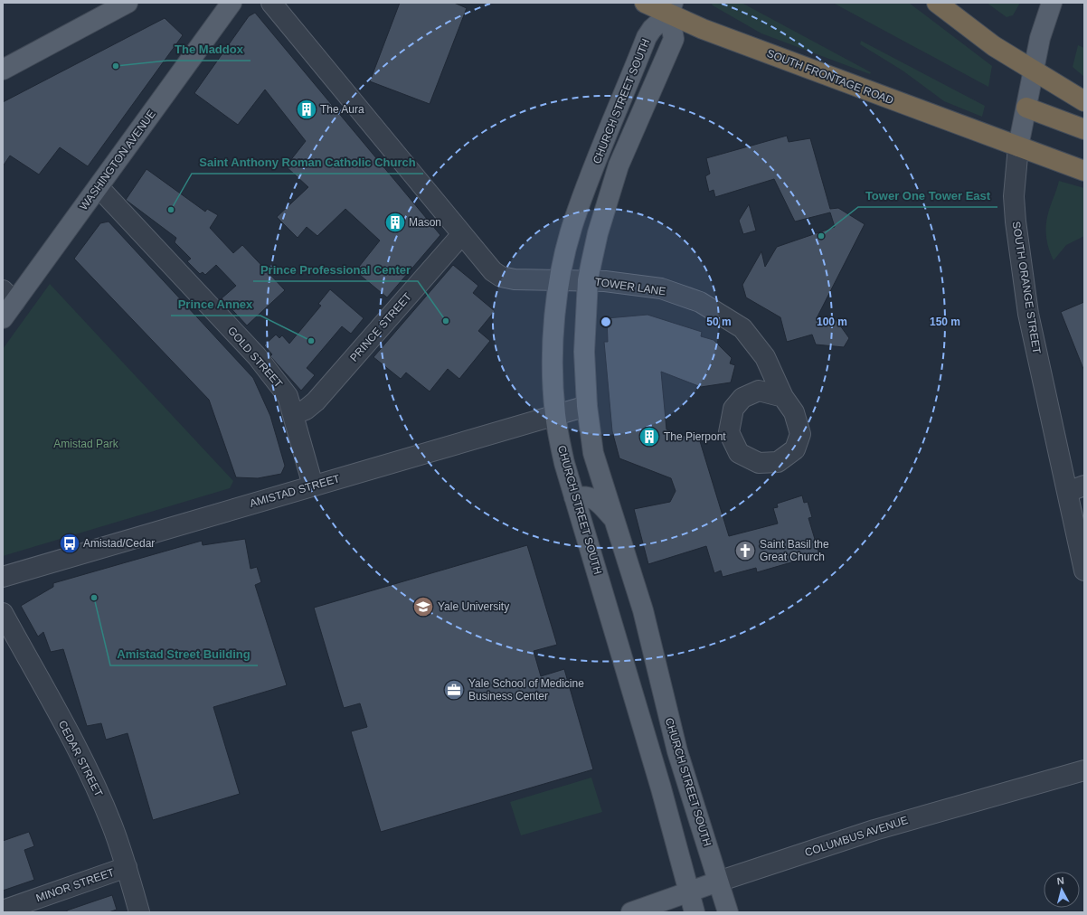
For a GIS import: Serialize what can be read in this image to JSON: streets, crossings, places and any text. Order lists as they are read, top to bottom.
{
  "streets": {
    "highway": ["SOUTH FRONTAGE ROAD"],
    "main road": [
      "CHURCH STREET SOUTH",
      "WASHINGTON AVENUE",
      "SOUTH ORANGE STREET",
      "COLUMBUS AVENUE"
    ],
    "street": [
      "TOWER LANE",
      "PRINCE STREET",
      "GOLD STREET",
      "AMISTAD STREET",
      "CEDAR STREET",
      "MINOR STREET"
    ]
  },
  "crossings": [
    ["SOUTH FRONTAGE ROAD", "CHURCH STREET SOUTH"],
    ["SOUTH FRONTAGE ROAD", "SOUTH ORANGE STREET"],
    ["CHURCH STREET SOUTH", "TOWER LANE"],
    ["CHURCH STREET SOUTH", "AMISTAD STREET"],
    ["CHURCH STREET SOUTH", "COLUMBUS AVENUE"],
    ["WASHINGTON AVENUE", "GOLD STREET"],
    ["TOWER LANE", "PRINCE STREET"],
    ["PRINCE STREET", "GOLD STREET"],
    ["GOLD STREET", "AMISTAD STREET"],
    ["CEDAR STREET", "MINOR STREET"]
  ],
  "parks": ["Amistad Park"],
  "places": {
    "other": [
      "The Maddox",
      "Saint Anthony Roman Catholic Church",
      "Tower One Tower East",
      "Prince Professional Center",
      "Prince Annex",
      "Amistad Street Building"
    ],
    "building": ["The Aura", "Mason", "The Pierpont"],
    "bus stop": ["Amistad/Cedar"],
    "church": ["Saint Basil the Great Church"],
    "school or university": ["Yale University"],
    "office": ["Yale School of Medicine Business Center"]
  },
  "north": "top",
  "rings": ["50 m", "100 m", "150 m"]
}
